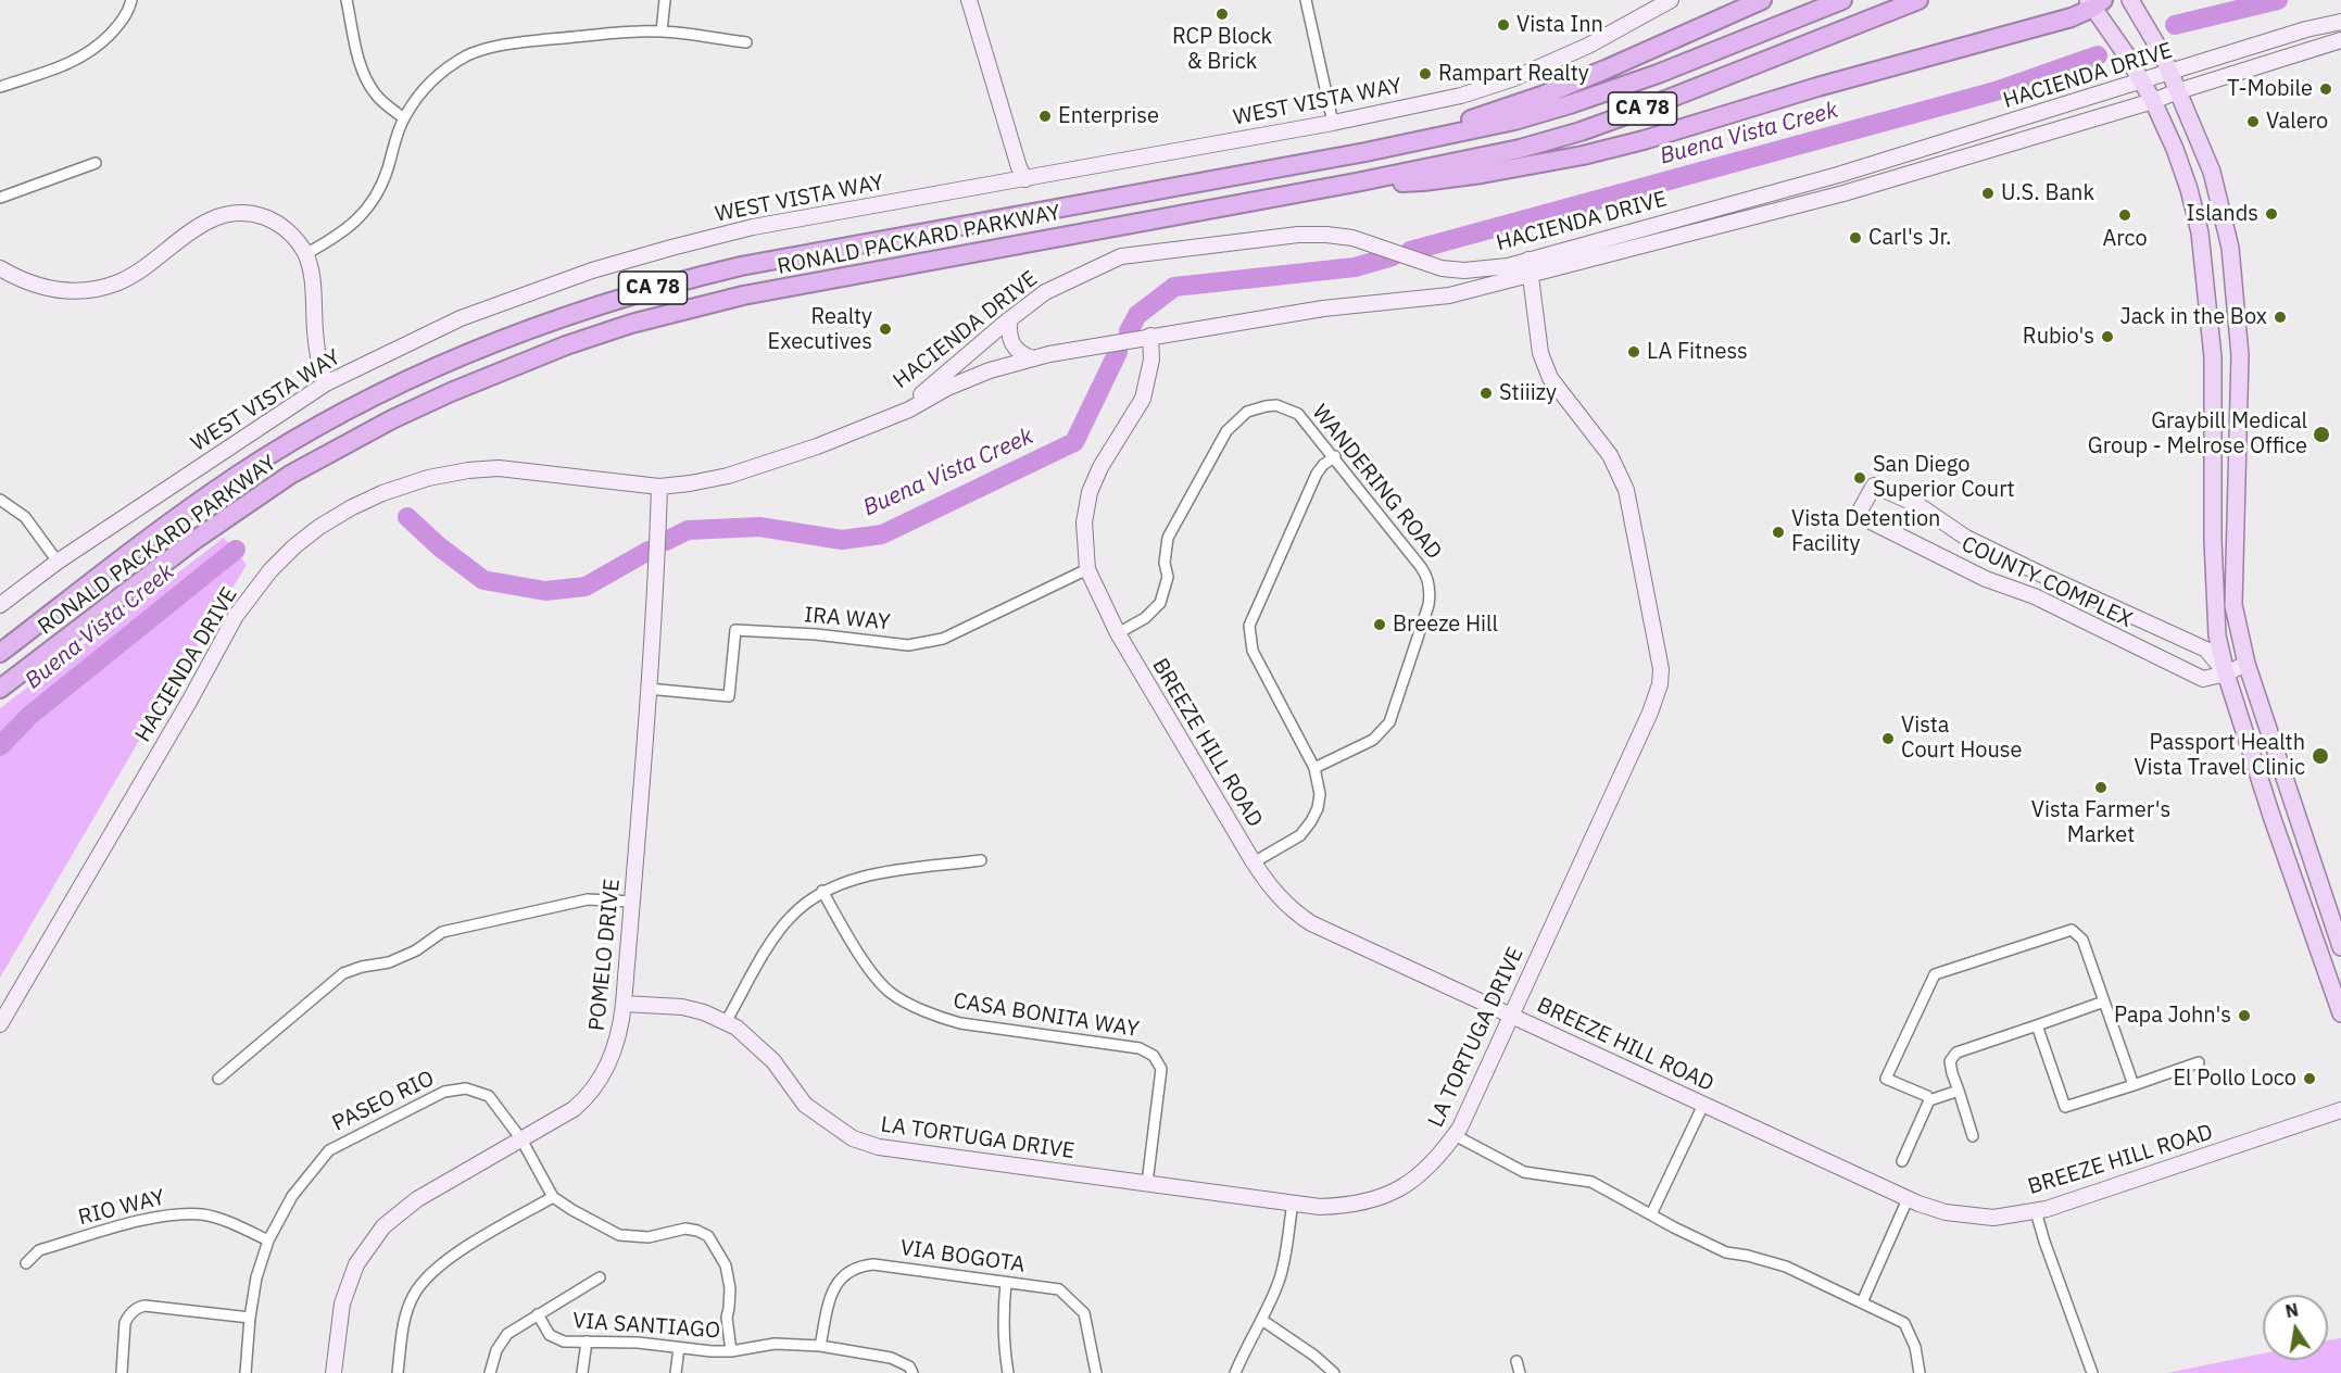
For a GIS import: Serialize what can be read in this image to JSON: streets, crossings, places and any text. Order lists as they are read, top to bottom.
{
  "streets": {
    "highway": ["CA 78", "RONALD PACKARD PARKWAY"],
    "street": [
      "HACIENDA DRIVE",
      "WEST VISTA WAY",
      "WANDERING ROAD",
      "COUNTY COMPLEX",
      "IRA WAY",
      "BREEZE HILL ROAD",
      "POMELO DRIVE",
      "CASA BONITA WAY",
      "LA TORTUGA DRIVE",
      "PASEO RIO",
      "RIO WAY",
      "VIA BOGOTA",
      "VIA SANTIAGO"
    ]
  },
  "crossings": [
    ["HACIENDA DRIVE", "BREEZE HILL ROAD"],
    ["HACIENDA DRIVE", "POMELO DRIVE"],
    ["HACIENDA DRIVE", "LA TORTUGA DRIVE"],
    ["WANDERING ROAD", "BREEZE HILL ROAD"],
    ["IRA WAY", "BREEZE HILL ROAD"],
    ["IRA WAY", "POMELO DRIVE"],
    ["BREEZE HILL ROAD", "LA TORTUGA DRIVE"],
    ["POMELO DRIVE", "LA TORTUGA DRIVE"],
    ["POMELO DRIVE", "PASEO RIO"],
    ["CASA BONITA WAY", "LA TORTUGA DRIVE"],
    ["PASEO RIO", "RIO WAY"],
    ["VIA BOGOTA", "VIA SANTIAGO"]
  ],
  "water": ["Buena Vista Creek"],
  "places": [
    "RCP Block & Brick",
    "Vista Inn",
    "Rampart Realty",
    "T-Mobile",
    "Enterprise",
    "Valero",
    "U.S. Bank",
    "Islands",
    "Arco",
    "Carl's Jr.",
    "Jack in the Box",
    "Realty Executives",
    "Rubio's",
    "LA Fitness",
    "Stiiizy",
    "Graybill Medical Group - Melrose Office",
    "San Diego Superior Court",
    "Vista Detention Facility",
    "Breeze Hill",
    "Vista Court House",
    "Passport Health Vista Travel Clinic",
    "Vista Farmer's Market",
    "Papa John's",
    "El Pollo Loco"
  ],
  "north": "top"
}
